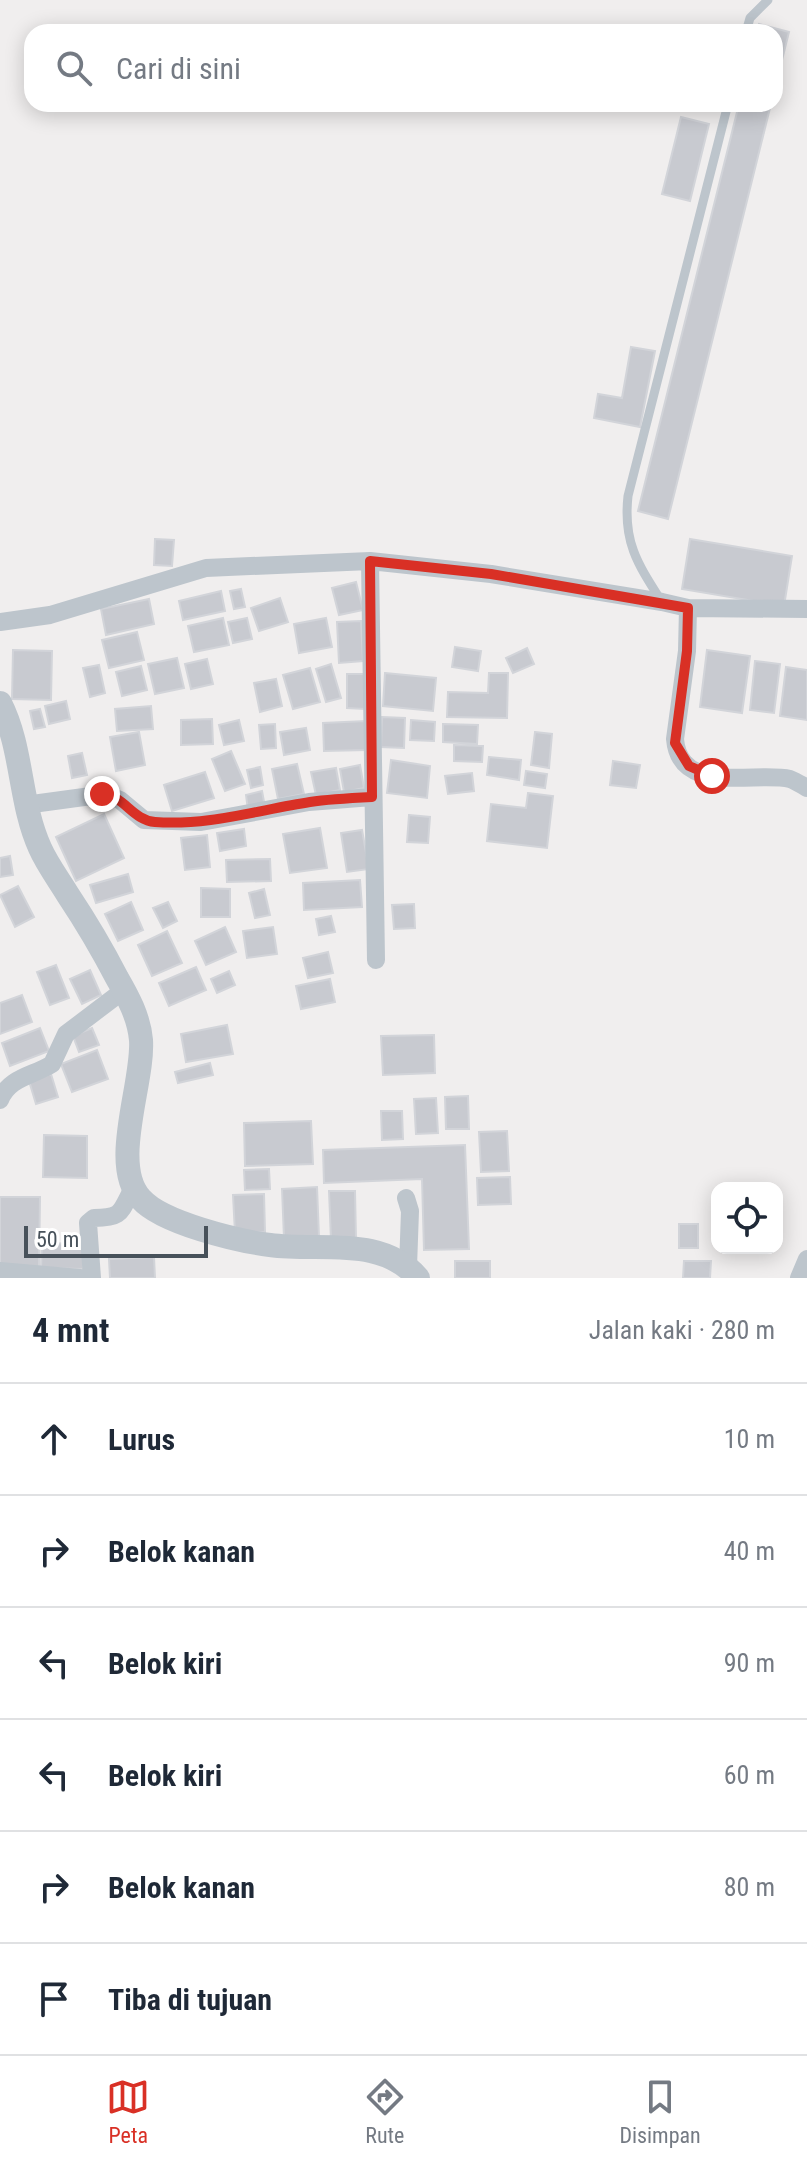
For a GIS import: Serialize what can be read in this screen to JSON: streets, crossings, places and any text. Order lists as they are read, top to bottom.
{
  "scale_bar": "50 m",
  "page": {
    "search": "Cari di sini",
    "scale": "50 m",
    "heading": ["4 mnt", "Jalan kaki · 280 m"],
    "list": [
      ["Lurus", "10 m"],
      ["Belok kanan", "40 m"],
      ["Belok kiri", "90 m"],
      ["Belok kiri", "60 m"],
      ["Belok kanan", "80 m"],
      "Tiba di tujuan"
    ],
    "nav": ["Peta", "Rute", "Disimpan"]
  }
}
